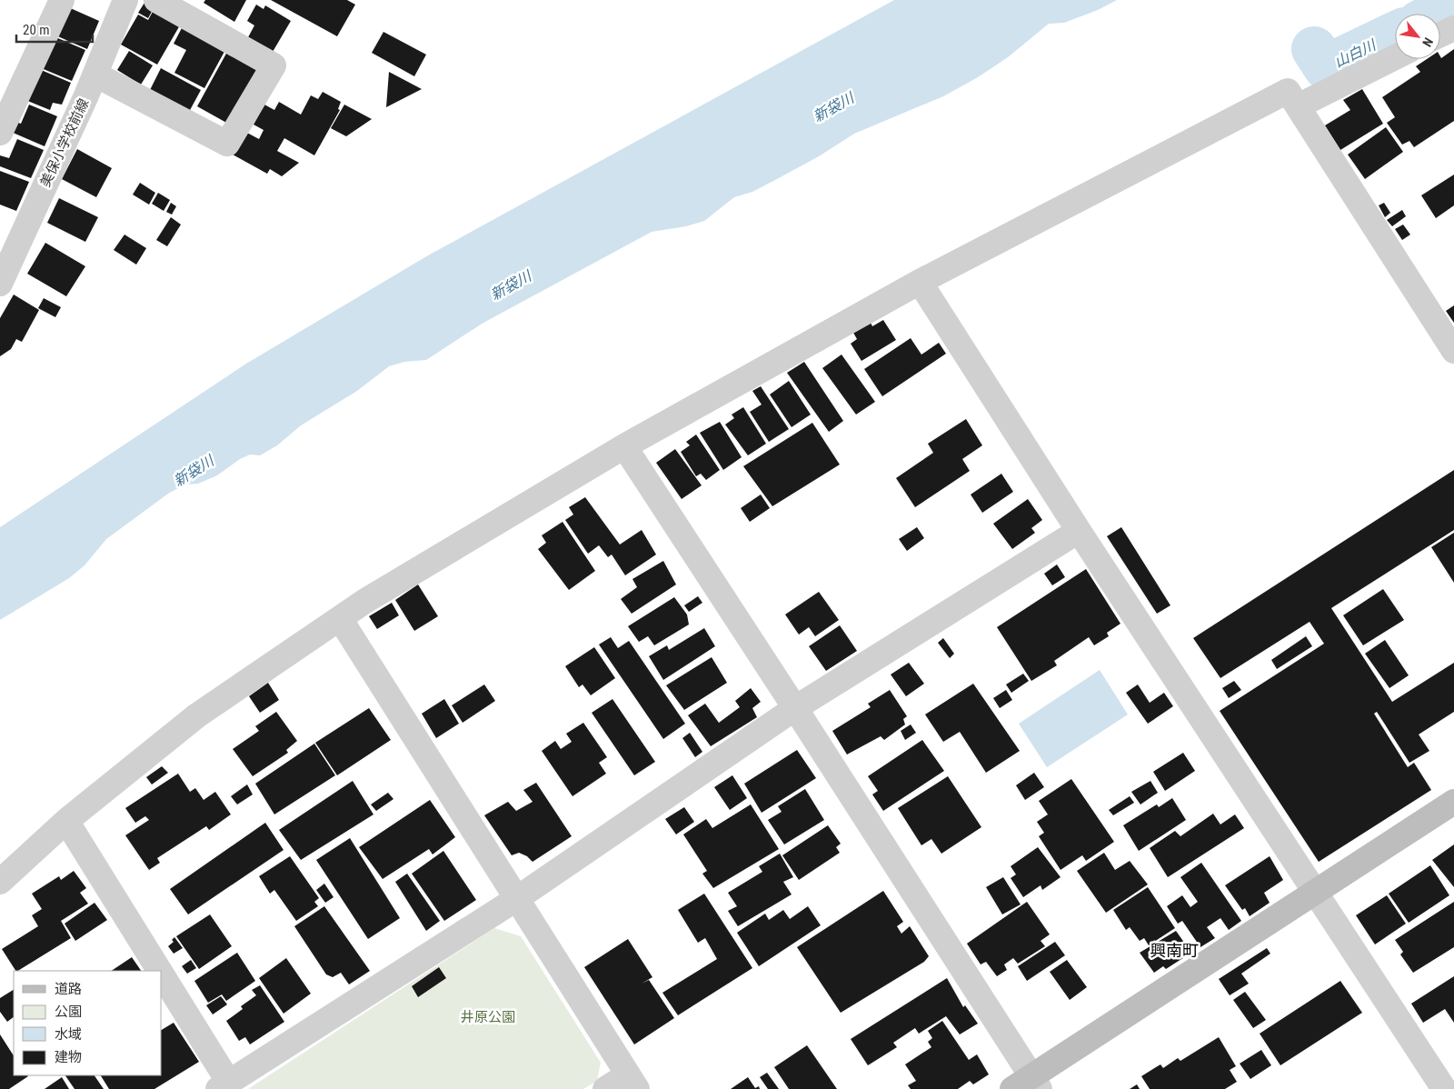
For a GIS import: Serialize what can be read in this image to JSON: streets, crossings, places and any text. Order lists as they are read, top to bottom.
{
  "streets": {
    "street": ["美保小学校前線"]
  },
  "districts": ["興南町"],
  "water": ["山白川", "新袋川"],
  "parks": ["井原公園"],
  "legend": [
    "道路",
    "公園",
    "水域",
    "建物"
  ],
  "scale_bar": "20 m",
  "north": "bottom right"
}
